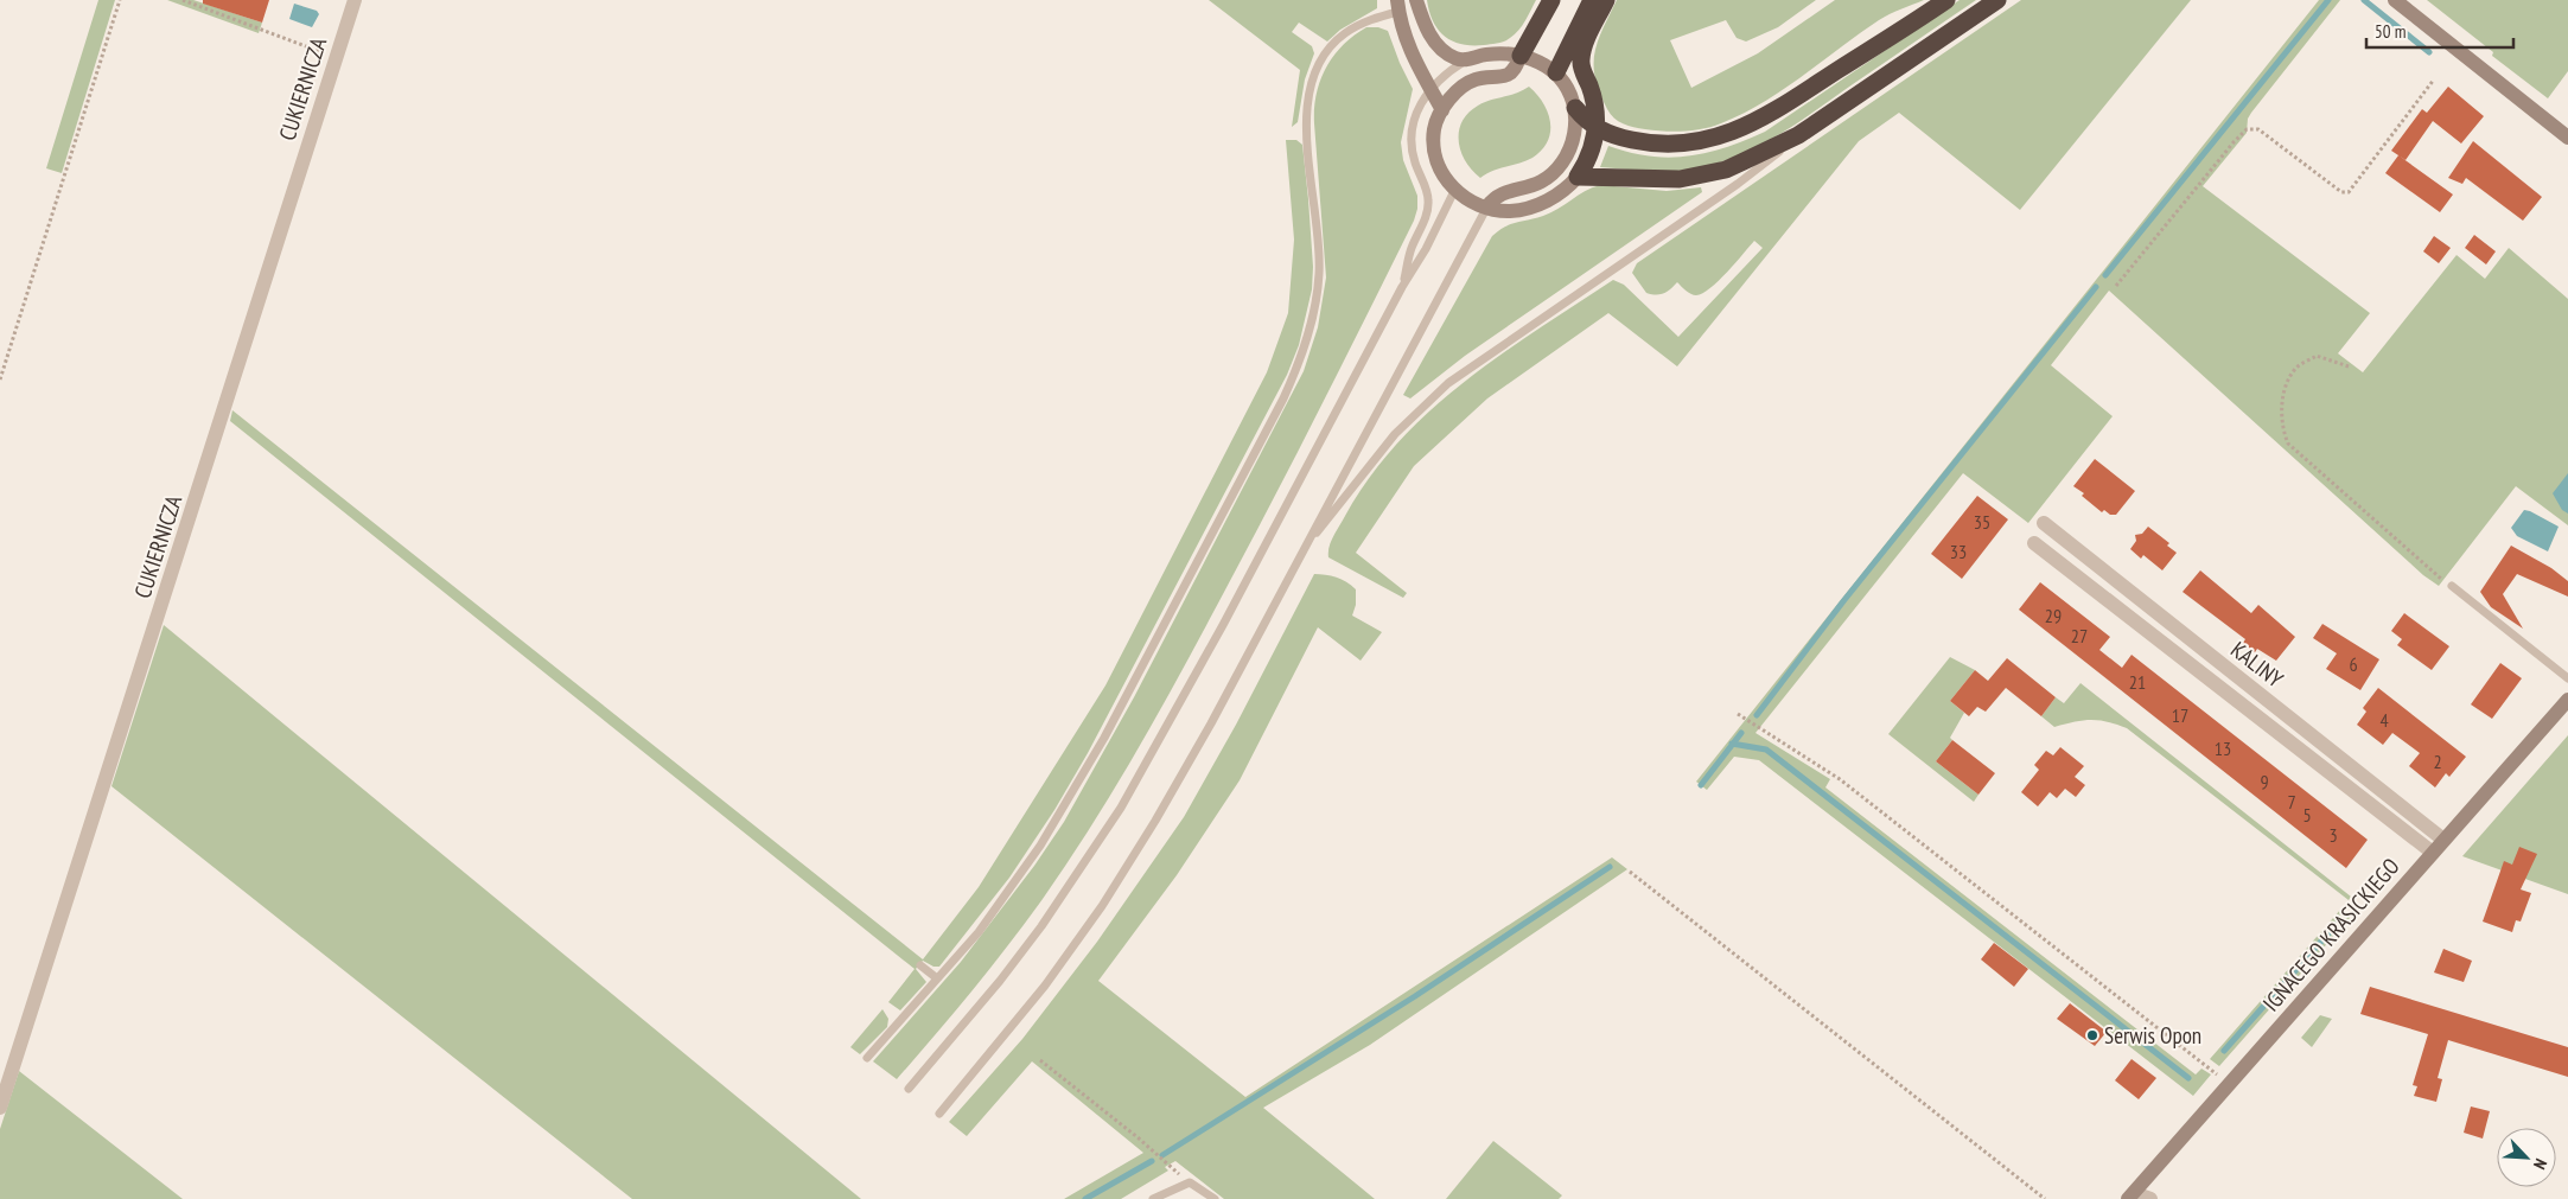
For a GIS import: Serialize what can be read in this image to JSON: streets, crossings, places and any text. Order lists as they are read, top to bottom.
{
  "streets": {
    "street": ["CUKIERNICZA", "KALINY", "IGNACEGO KRASICKIEGO"]
  },
  "crossings": [
    ["KALINY", "IGNACEGO KRASICKIEGO"]
  ],
  "places": ["Serwis Opon"],
  "house_numbers": [
    "35",
    "33",
    "29",
    "27",
    "6",
    "21",
    "17",
    "4",
    "13",
    "2",
    "9",
    "7",
    "5",
    "3"
  ],
  "scale_bar": "50 m",
  "north": "bottom right"
}
